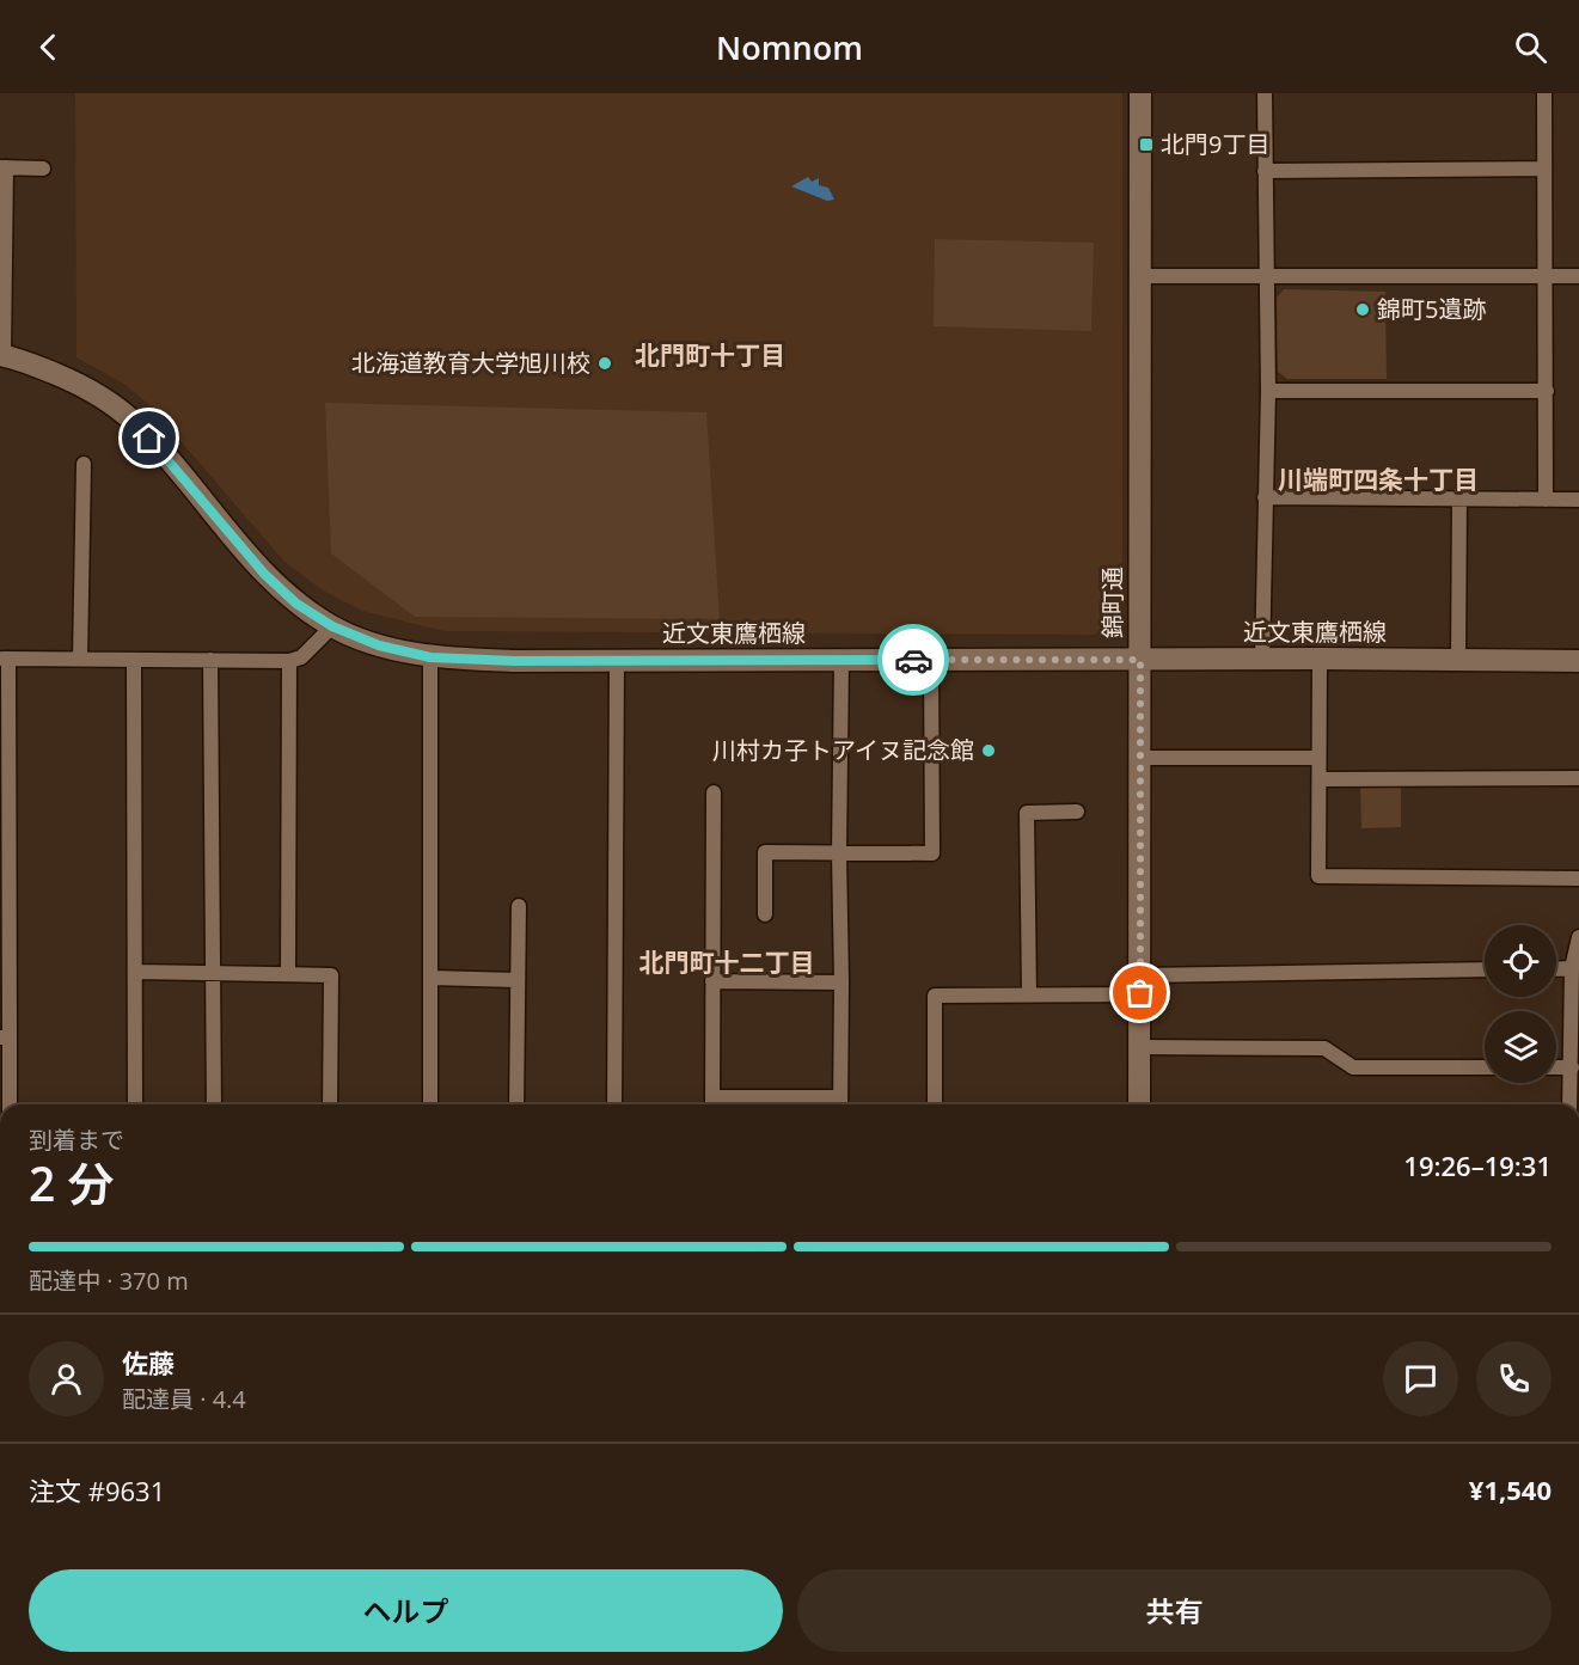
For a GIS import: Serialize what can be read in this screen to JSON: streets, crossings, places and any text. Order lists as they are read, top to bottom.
{
  "streets": {
    "street": ["錦町通", "近文東鷹栖線"]
  },
  "crossings": [
    ["錦町通", "近文東鷹栖線"]
  ],
  "districts": ["北門町十丁目", "川端町四条十丁目", "北門町十二丁目"],
  "places": {
    "transit": ["北門9丁目"],
    "other": ["錦町5遺跡", "北海道教育大学旭川校", "川村カ子トアイヌ記念館"]
  },
  "page": {
    "header": "Nomnom",
    "heading": ["2 分", "到着まで", "19:26–19:31"],
    "panel": [
      "佐藤",
      "配達員 · 4.4",
      "注文 #9631",
      "¥1,540"
    ],
    "bar": "配達中 · 370 m",
    "buttons": ["ヘルプ", "共有"]
  }
}
